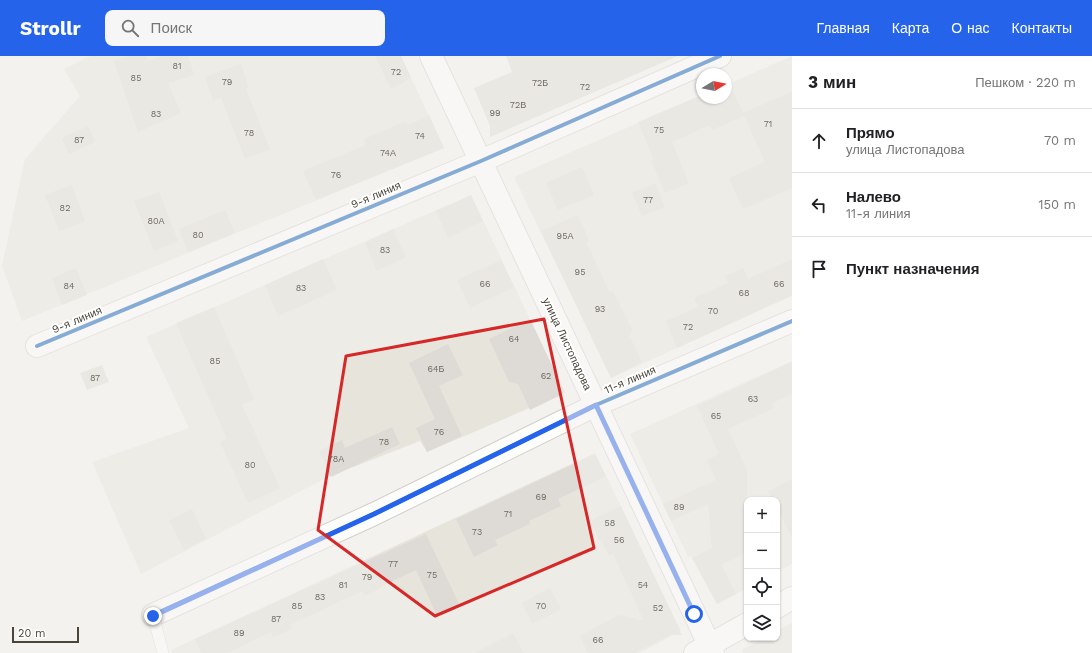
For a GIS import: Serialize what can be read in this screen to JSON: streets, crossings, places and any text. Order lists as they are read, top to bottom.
{
  "streets": {
    "street": ["9-я линия", "улица Листопадова", "11-я линия"]
  },
  "crossings": [
    ["9-я линия", "улица Листопадова"],
    ["улица Листопадова", "11-я линия"]
  ],
  "house_numbers": [
    "81",
    "72",
    "85",
    "79",
    "72Б",
    "72",
    "72В",
    "99",
    "83",
    "71",
    "75",
    "78",
    "74",
    "87",
    "74А",
    "76",
    "77",
    "82",
    "80А",
    "80",
    "95А",
    "83",
    "95",
    "66",
    "66",
    "84",
    "83",
    "68",
    "93",
    "70",
    "72",
    "64",
    "85",
    "64Б",
    "62",
    "87",
    "63",
    "65",
    "76",
    "78",
    "78А",
    "80",
    "69",
    "89",
    "71",
    "58",
    "73",
    "56",
    "77",
    "75",
    "79",
    "81",
    "54",
    "83",
    "85",
    "70",
    "52",
    "87",
    "89",
    "66"
  ],
  "scale_bar": "20 m",
  "north": "right",
  "page": {
    "header": "Strollr",
    "search": "Поиск",
    "nav": [
      "Главная",
      "Карта",
      "О нас",
      "Контакты"
    ],
    "heading": ["3 мин", "Пешком · 220 m"],
    "list": [
      ["Прямо", "улица Листопадова", "70 m"],
      ["Налево", "11-я линия", "150 m"],
      "Пункт назначения"
    ],
    "map_buttons": ["+", "−"],
    "scale": "20 m"
  }
}
